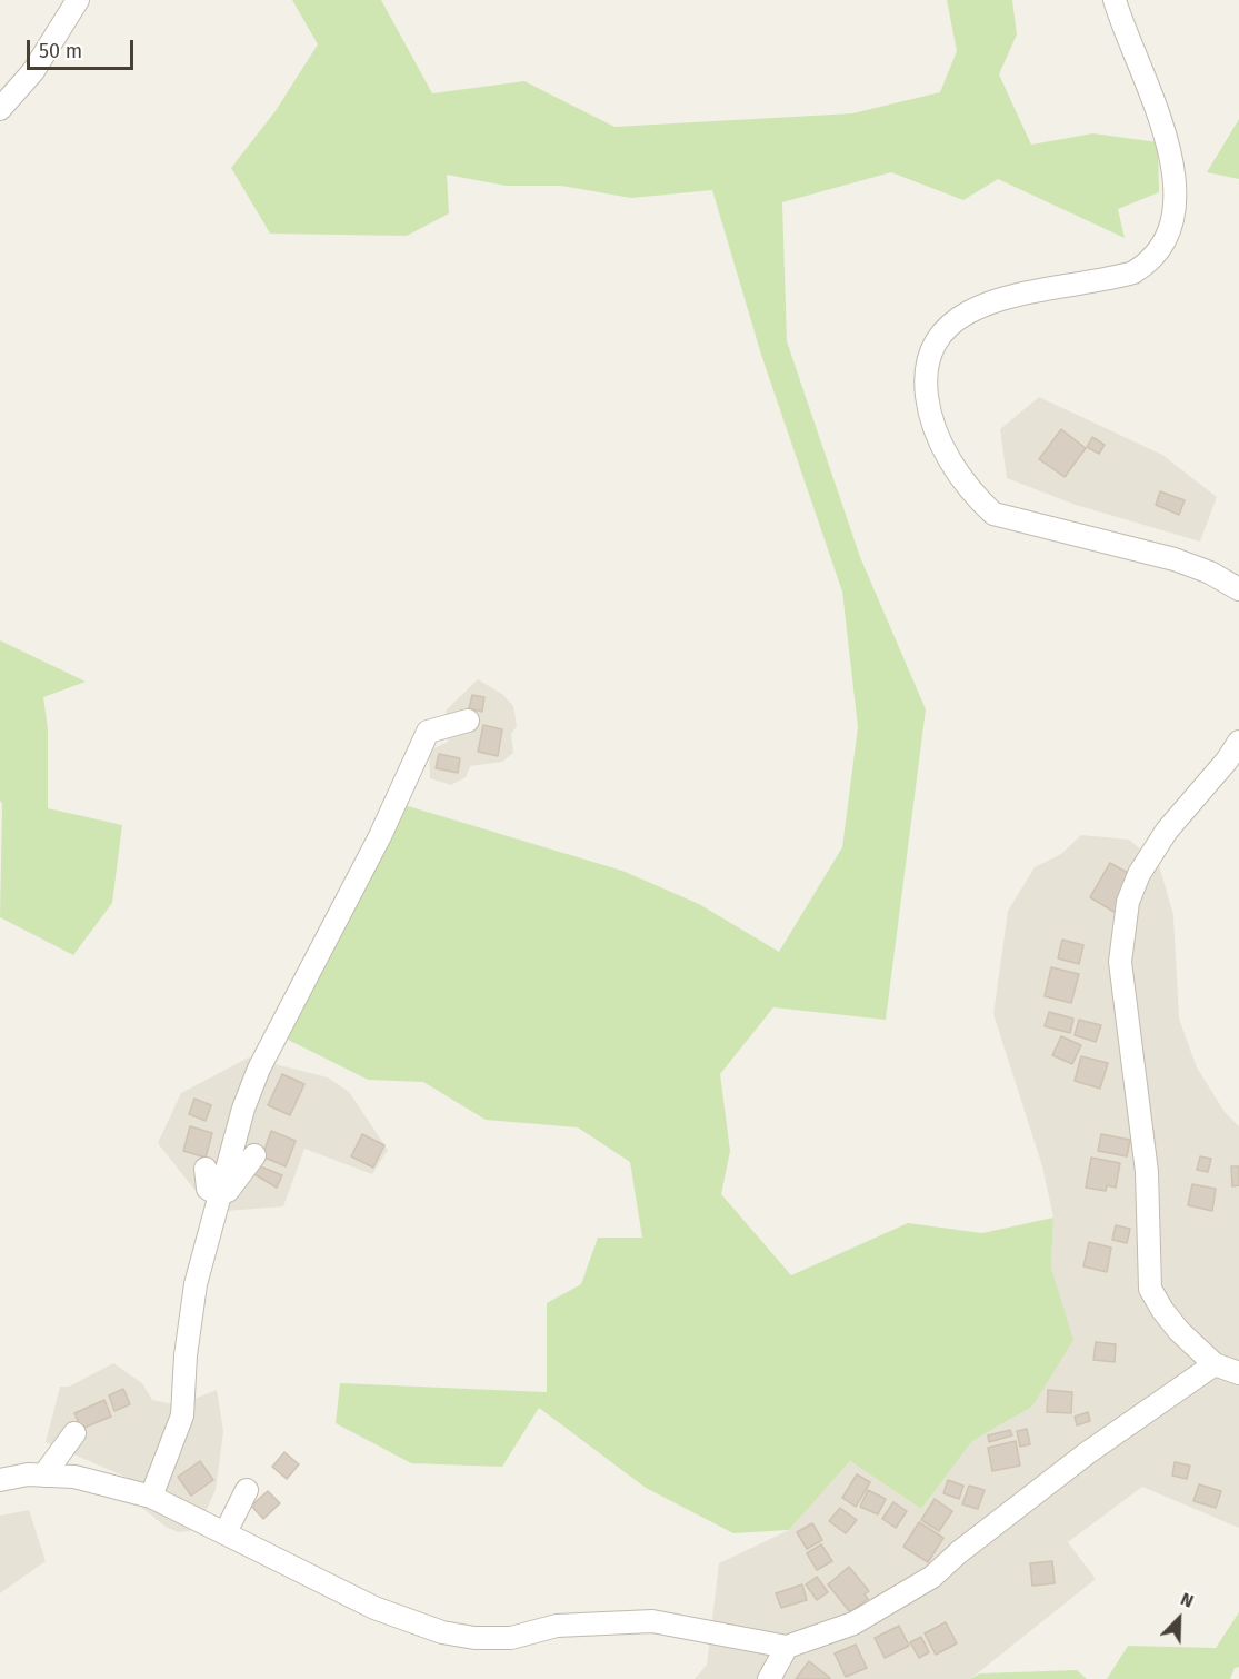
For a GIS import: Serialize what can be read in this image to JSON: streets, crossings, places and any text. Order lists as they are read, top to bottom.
{
  "scale_bar": "50 m",
  "north": "top right"
}
